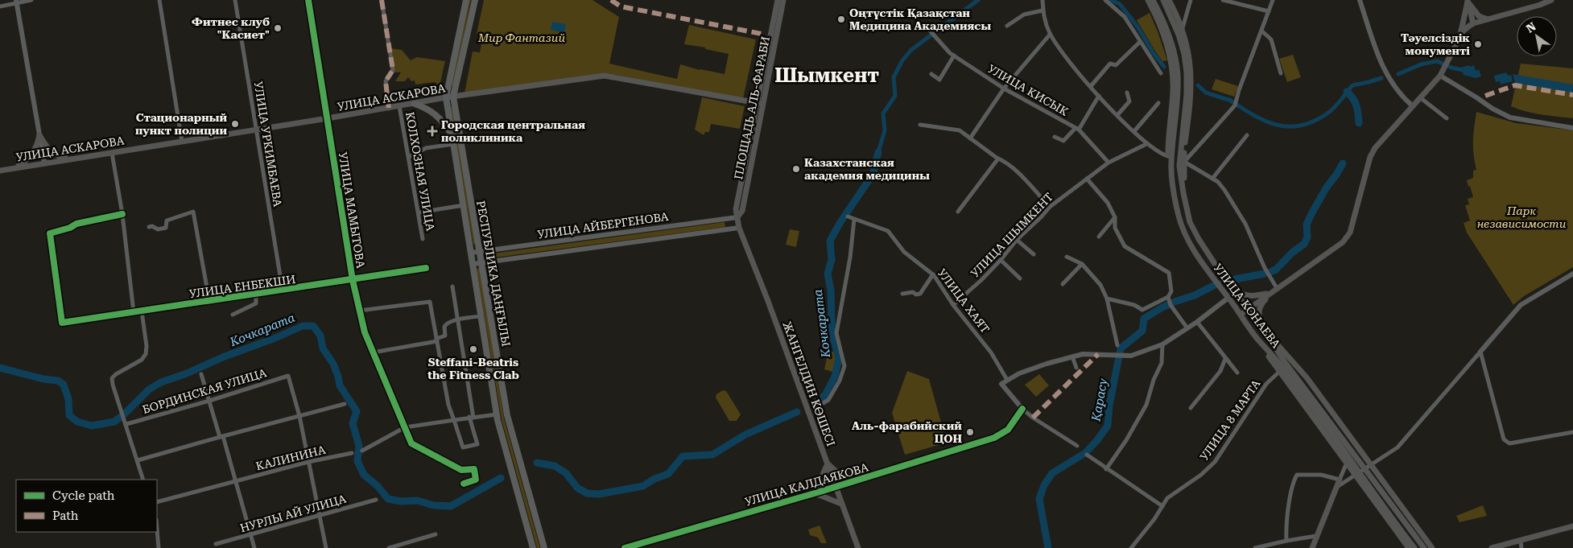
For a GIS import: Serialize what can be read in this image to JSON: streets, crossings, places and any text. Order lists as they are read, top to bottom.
{
  "streets": {
    "main road": [
      "УЛИЦА АСКАРОВА",
      "ПЛОЩАДЬ АЛЬ-ФАРАБИ",
      "РЕСПУБЛИКА ДАҢҒЫЛЫ",
      "УЛИЦА КОНАЕВА",
      "ЖАНГЕЛДИН КӨШЕСІ"
    ],
    "street": [
      "УЛИЦА КИСЫК",
      "УЛИЦА УРКИМБАЕВА",
      "КОЛХОЗНАЯ УЛИЦА",
      "УЛИЦА МАМЫТОВА",
      "УЛИЦА АЙБЕРГЕНОВА",
      "УЛИЦА ШЫМКЕНТ",
      "УЛИЦА ЕНБЕКШИ",
      "УЛИЦА ХАЯТ",
      "БОРДИНСКАЯ УЛИЦА",
      "УЛИЦА 8 МАРТА",
      "КАЛИНИНА",
      "УЛИЦА КАЛДАЯКОВА",
      "НУРЛЫ АЙ УЛИЦА"
    ]
  },
  "crossings": [
    ["УЛИЦА КИСЫК", "УЛИЦА ШЫМКЕНТ"],
    ["УЛИЦА АСКАРОВА", "ПЛОЩАДЬ АЛЬ-ФАРАБИ"],
    ["УЛИЦА АСКАРОВА", "УЛИЦА УРКИМБАЕВА"],
    ["УЛИЦА АСКАРОВА", "КОЛХОЗНАЯ УЛИЦА"],
    ["УЛИЦА АСКАРОВА", "УЛИЦА МАМЫТОВА"],
    ["УЛИЦА АСКАРОВА", "РЕСПУБЛИКА ДАҢҒЫЛЫ"],
    ["ПЛОЩАДЬ АЛЬ-ФАРАБИ", "УЛИЦА АЙБЕРГЕНОВА"],
    ["УЛИЦА УРКИМБАЕВА", "УЛИЦА ЕНБЕКШИ"],
    ["УЛИЦА МАМЫТОВА", "УЛИЦА ЕНБЕКШИ"],
    ["УЛИЦА АЙБЕРГЕНОВА", "РЕСПУБЛИКА ДАҢҒЫЛЫ"],
    ["УЛИЦА АЙБЕРГЕНОВА", "ЖАНГЕЛДИН КӨШЕСІ"],
    ["УЛИЦА ШЫМКЕНТ", "УЛИЦА ХАЯТ"],
    ["ЖАНГЕЛДИН КӨШЕСІ", "УЛИЦА КАЛДАЯКОВА"]
  ],
  "districts": ["Шымкент"],
  "water": ["Кочкарата", "Қарасу"],
  "parks": ["Мир Фантазий", "Парк независимости"],
  "places": {
    "other": [
      "Оңтүстік Қазақстан Медицина Академиясы",
      "Фитнес клуб \"Касиет\"",
      "Тәуелсіздік монументі",
      "Стационарный пункт полиции",
      "Казахстанская академия медицины",
      "Steffani-Beatris the Fitness Clab",
      "Аль-фарабийский ЦОН"
    ],
    "health": ["Городская центральная поликлиника"]
  },
  "legend": ["Cycle path", "Path"],
  "north": "top left"
}
